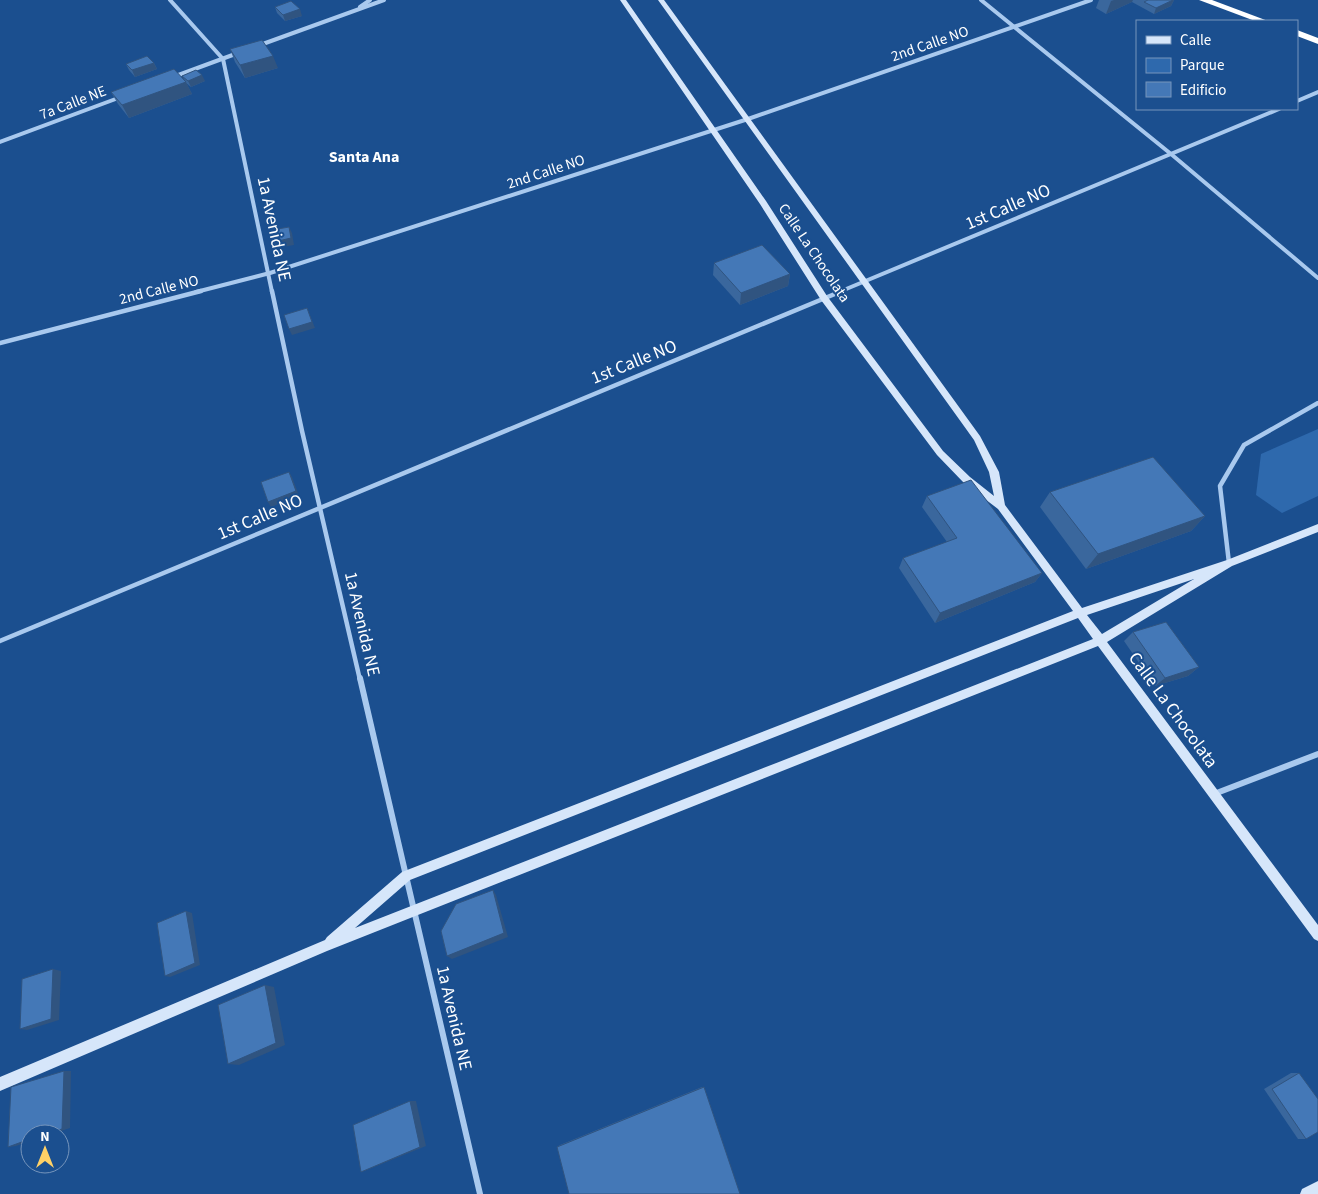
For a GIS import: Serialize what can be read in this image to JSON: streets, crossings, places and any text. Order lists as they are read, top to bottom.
{
  "streets": {
    "street": [
      "2nd Calle NO",
      "7a Calle NE",
      "1st Calle NO",
      "1a Avenida NE",
      "Calle La Chocolata"
    ]
  },
  "crossings": [
    ["2nd Calle NO", "1a Avenida NE"],
    ["2nd Calle NO", "Calle La Chocolata"],
    ["1st Calle NO", "1a Avenida NE"],
    ["1st Calle NO", "Calle La Chocolata"]
  ],
  "districts": ["Santa Ana"],
  "legend": ["Calle", "Parque", "Edificio"],
  "north": "top"
}
